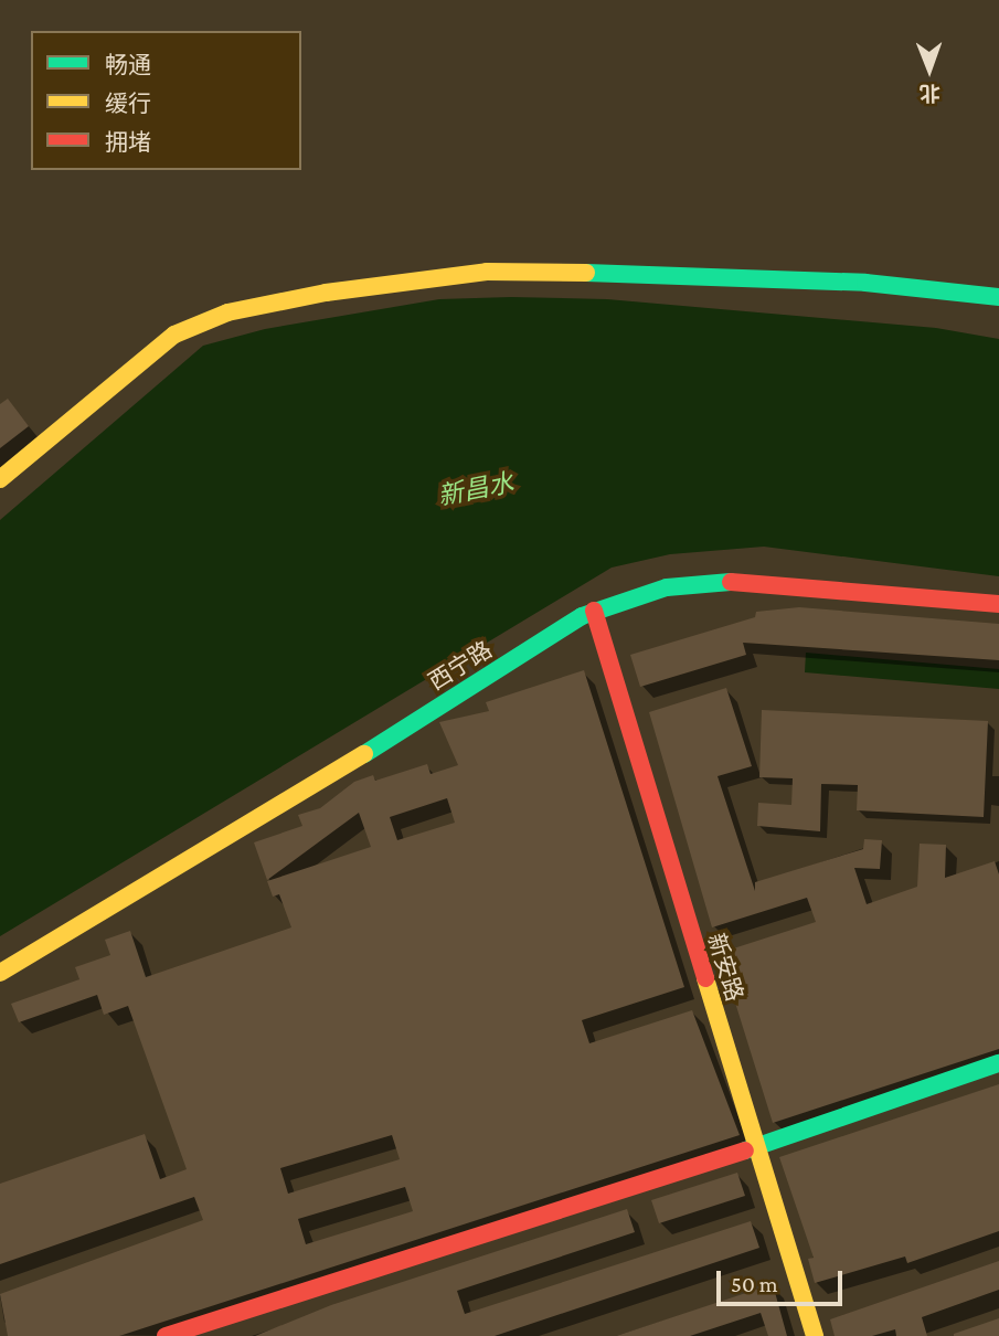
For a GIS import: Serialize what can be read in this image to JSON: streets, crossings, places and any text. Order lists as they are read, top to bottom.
{
  "streets": {
    "street": ["西宁路", "新安路"]
  },
  "crossings": [
    ["西宁路", "新安路"]
  ],
  "water": ["新昌水"],
  "legend": ["畅通", "缓行", "拥堵"],
  "scale_bar": "50 m",
  "north": "bottom"
}
